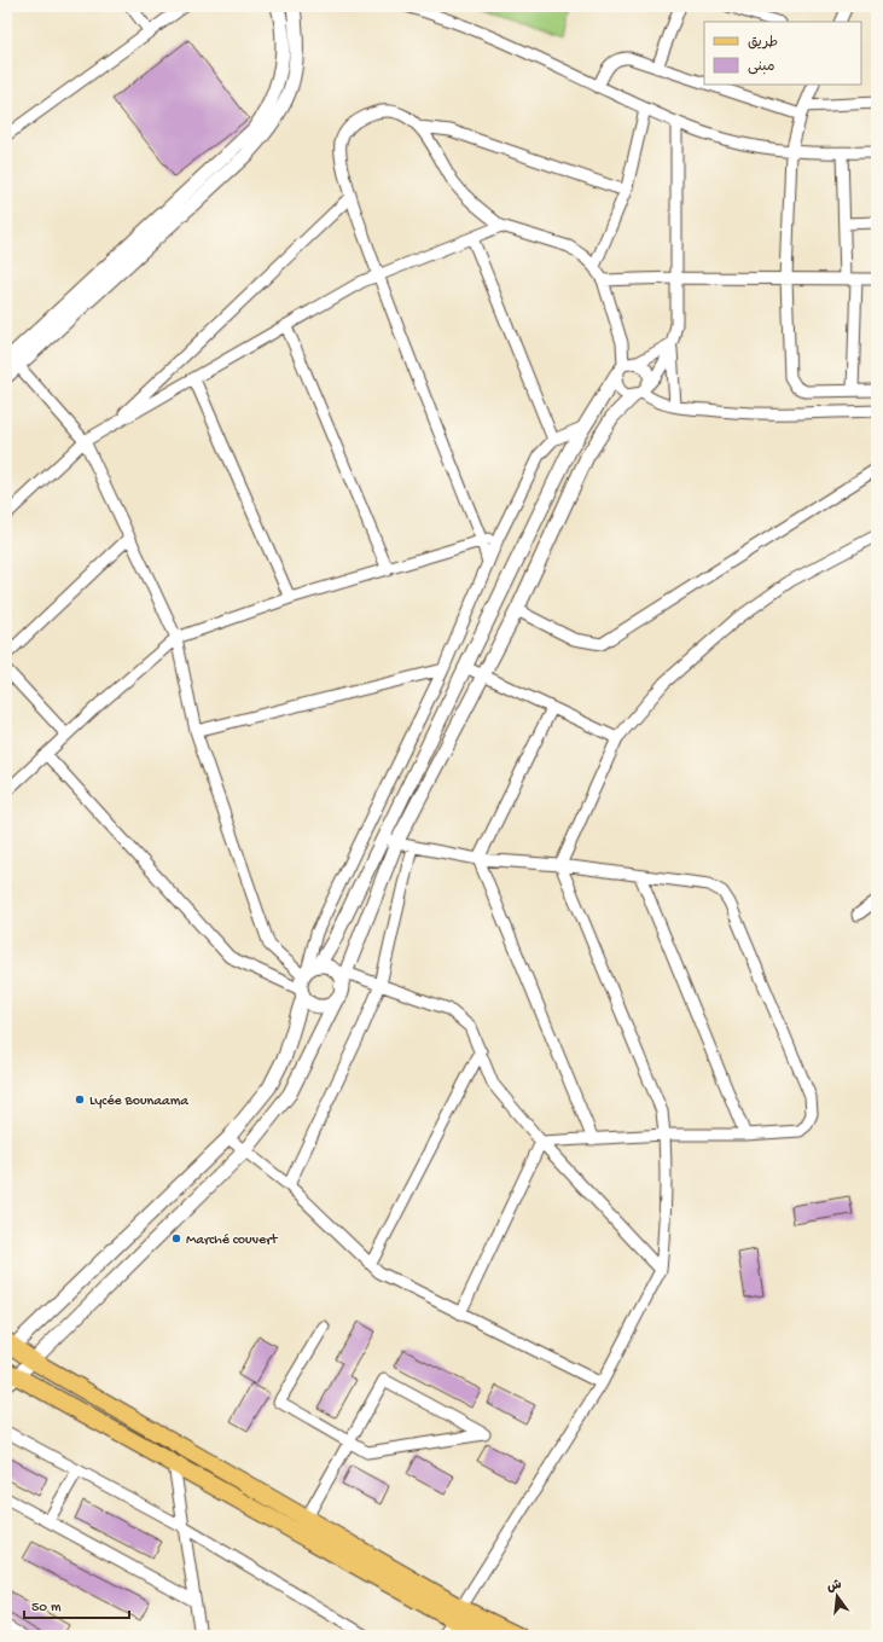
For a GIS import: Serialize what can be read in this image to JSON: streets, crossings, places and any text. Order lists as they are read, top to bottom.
{
  "places": ["Lycée Bounaama", "Marché couvert"],
  "legend": ["طريق", "مبنى"],
  "scale_bar": "50 m",
  "north": "top"
}
